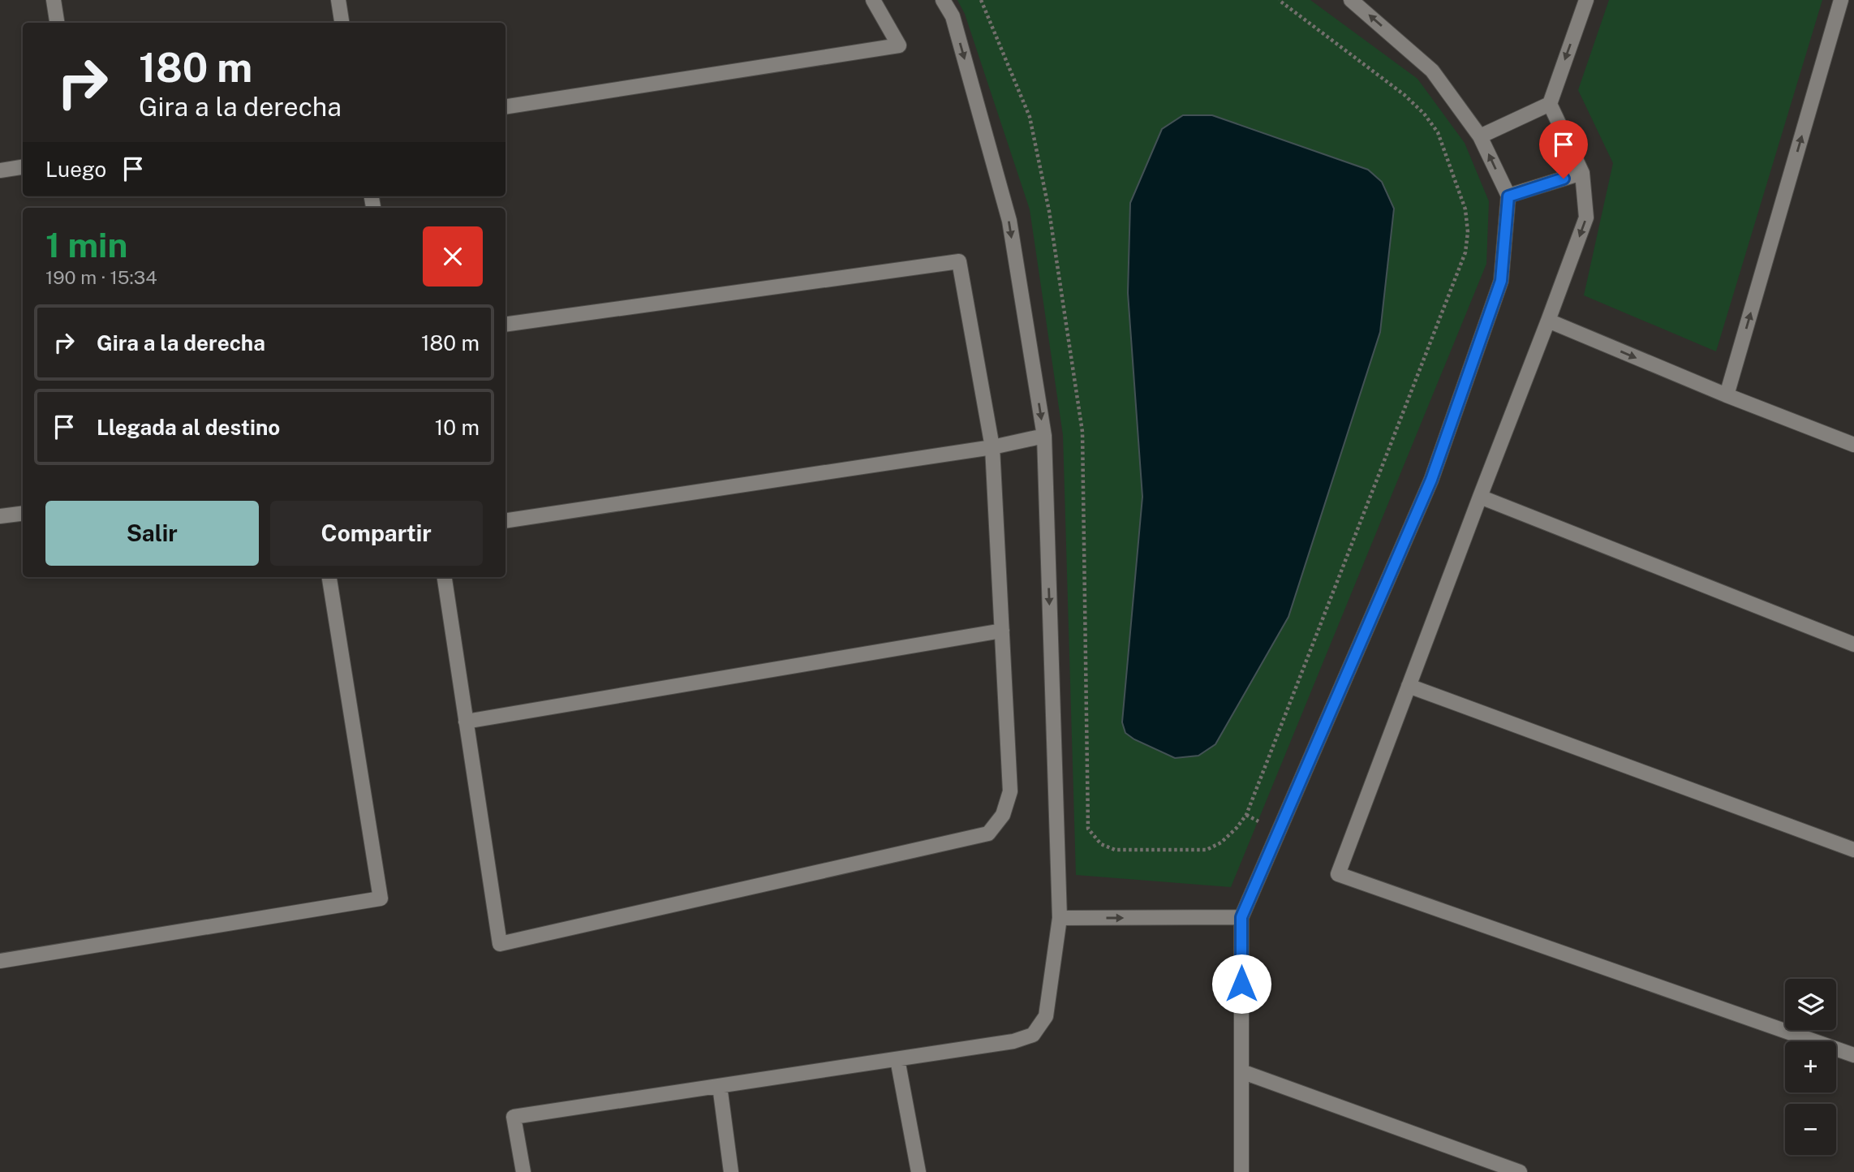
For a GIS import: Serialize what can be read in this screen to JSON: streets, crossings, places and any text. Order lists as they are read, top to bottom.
{
  "page": {
    "turn": ["180 m", "Gira a la derecha"],
    "then": "Luego",
    "heading": ["1 min", "190 m · 15:34"],
    "list": [
      {
        "name": "Gira a la derecha",
        "value": "180 m"
      },
      {
        "name": "Llegada al destino",
        "value": "10 m"
      }
    ],
    "buttons": ["Salir", "Compartir"],
    "map_buttons": ["+", "−"]
  }
}
